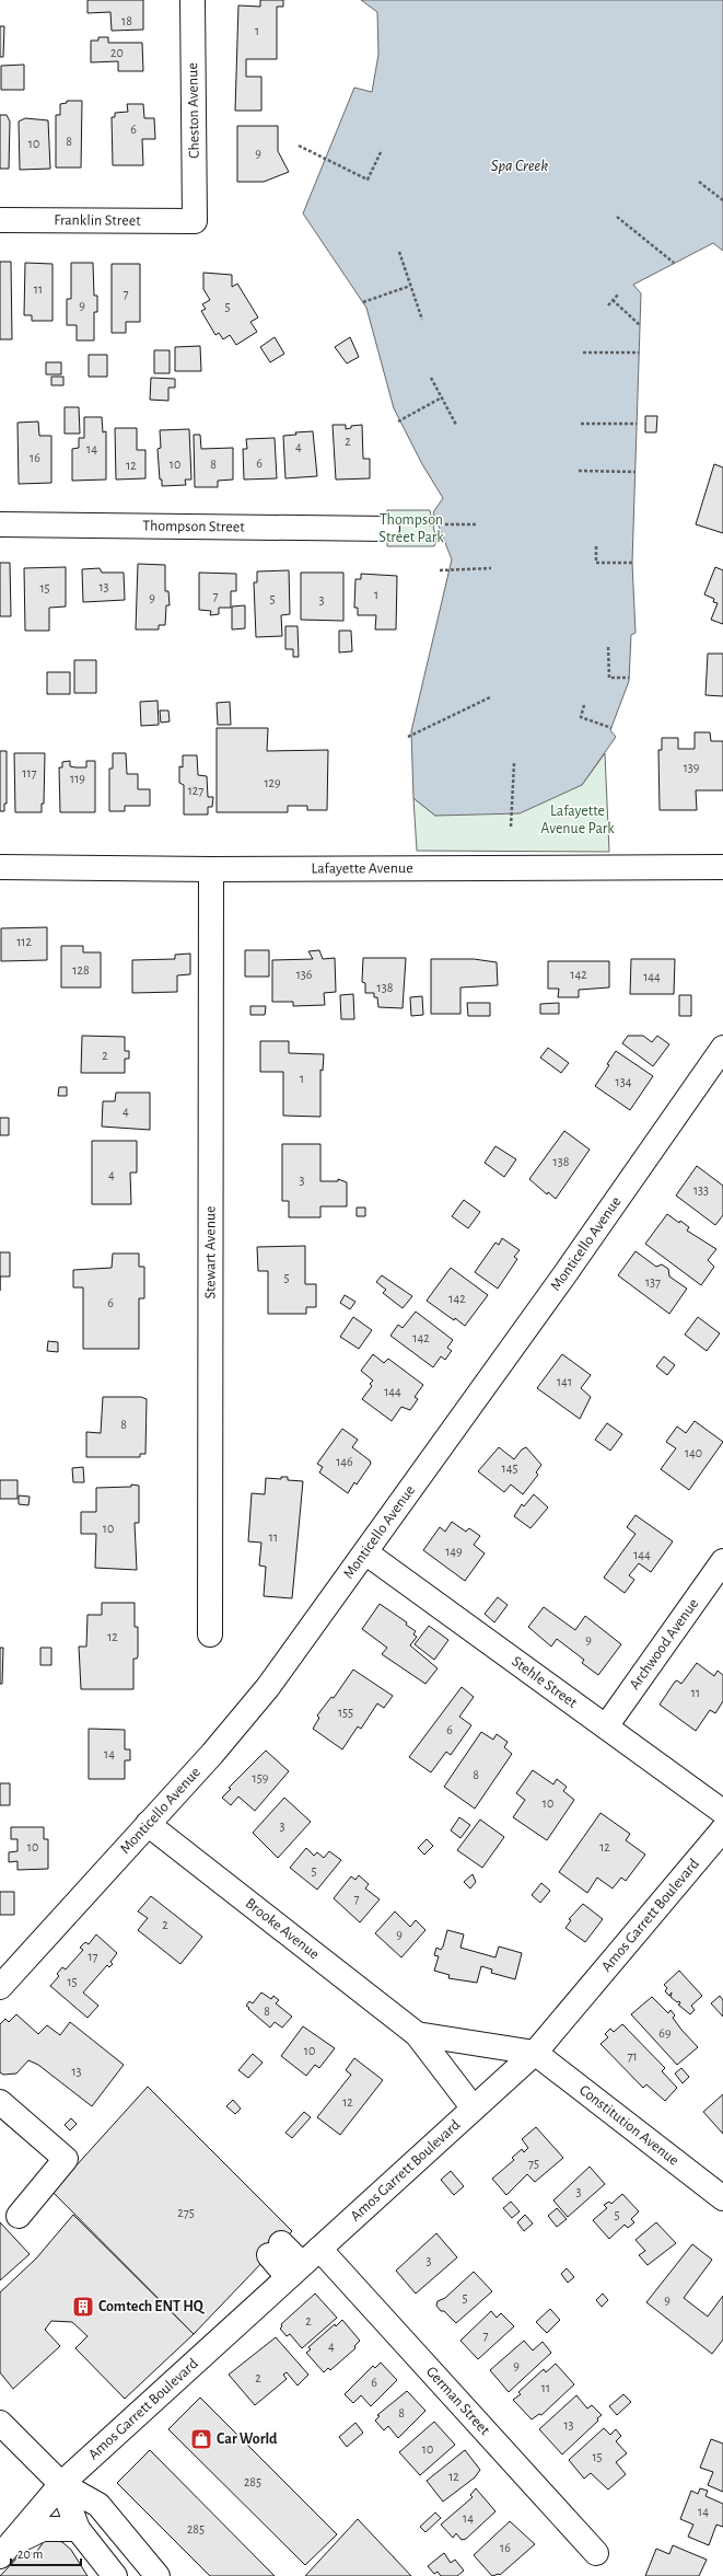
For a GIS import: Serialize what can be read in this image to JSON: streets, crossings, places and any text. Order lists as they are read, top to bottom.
{
  "streets": {
    "street": [
      "Cheston Avenue",
      "Franklin Street",
      "Thompson Street",
      "Lafayette Avenue",
      "Monticello Avenue",
      "Stewart Avenue",
      "Archwood Avenue",
      "Stehle Street",
      "Amos Garrett Boulevard",
      "Brooke Avenue",
      "Constitution Avenue",
      "German Street"
    ]
  },
  "crossings": [
    ["Cheston Avenue", "Franklin Street"],
    ["Lafayette Avenue", "Stewart Avenue"],
    ["Monticello Avenue", "Stehle Street"],
    ["Monticello Avenue", "Brooke Avenue"],
    ["Archwood Avenue", "Stehle Street"],
    ["Amos Garrett Boulevard", "Brooke Avenue"],
    ["Amos Garrett Boulevard", "Constitution Avenue"],
    ["Amos Garrett Boulevard", "German Street"],
    ["Brooke Avenue", "Constitution Avenue"]
  ],
  "water": ["Spa Creek"],
  "parks": ["Thompson Street Park", "Lafayette Avenue Park"],
  "places": {
    "building": ["Comtech ENT HQ"],
    "shop": ["Car World"]
  },
  "house_numbers": [
    "18",
    "1",
    "20",
    "6",
    "8",
    "10",
    "9",
    "11",
    "7",
    "9",
    "5",
    "2",
    "4",
    "14",
    "16",
    "6",
    "10",
    "8",
    "12",
    "13",
    "15",
    "1",
    "7",
    "9",
    "5",
    "3",
    "139",
    "117",
    "119",
    "129",
    "127",
    "112",
    "128",
    "136",
    "142",
    "144",
    "138",
    "2",
    "1",
    "134",
    "4",
    "138",
    "4",
    "3",
    "133",
    "5",
    "137",
    "142",
    "6",
    "142",
    "141",
    "144",
    "8",
    "140",
    "146",
    "145",
    "10",
    "11",
    "149",
    "144",
    "12",
    "9",
    "11",
    "155",
    "6",
    "14",
    "8",
    "159",
    "10",
    "3",
    "10",
    "12",
    "5",
    "7",
    "2",
    "9",
    "17",
    "15",
    "8",
    "69",
    "10",
    "71",
    "13",
    "12",
    "75",
    "3",
    "275",
    "5",
    "3",
    "5",
    "9",
    "2",
    "7",
    "4",
    "9",
    "2",
    "6",
    "11",
    "8",
    "13",
    "10",
    "15",
    "12",
    "285",
    "14",
    "14",
    "285",
    "16"
  ],
  "scale_bar": "20 m"
}
